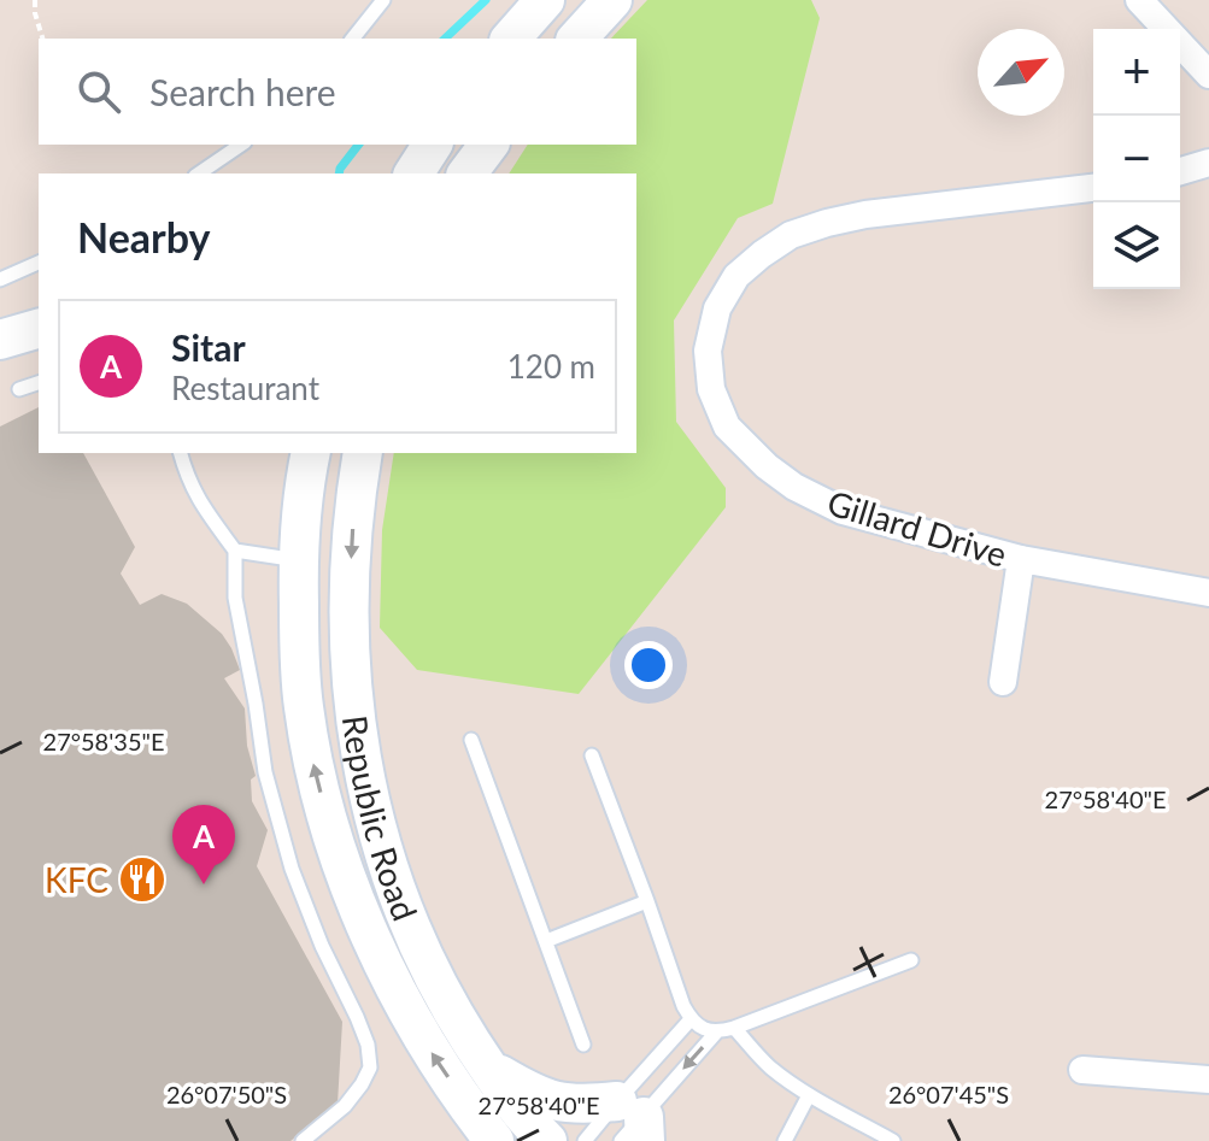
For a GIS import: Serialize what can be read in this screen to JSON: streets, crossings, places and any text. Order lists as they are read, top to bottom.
{
  "streets": {
    "main road": ["Republic Road"],
    "street": ["Gillard Drive"]
  },
  "places": {
    "restaurant": ["KFC"]
  },
  "north": "top right",
  "page": {
    "map_buttons": ["+", "−"],
    "search": "Search here",
    "heading": "Nearby",
    "list": [
      {
        "mark": "A",
        "name": "Sitar",
        "note": "Restaurant",
        "value": "120 m"
      }
    ],
    "pins": "A"
  },
  "coordinates": [
    "27°58'35\"E",
    "27°58'40\"E",
    "26°07'50\"S",
    "26°07'45\"S"
  ]
}
